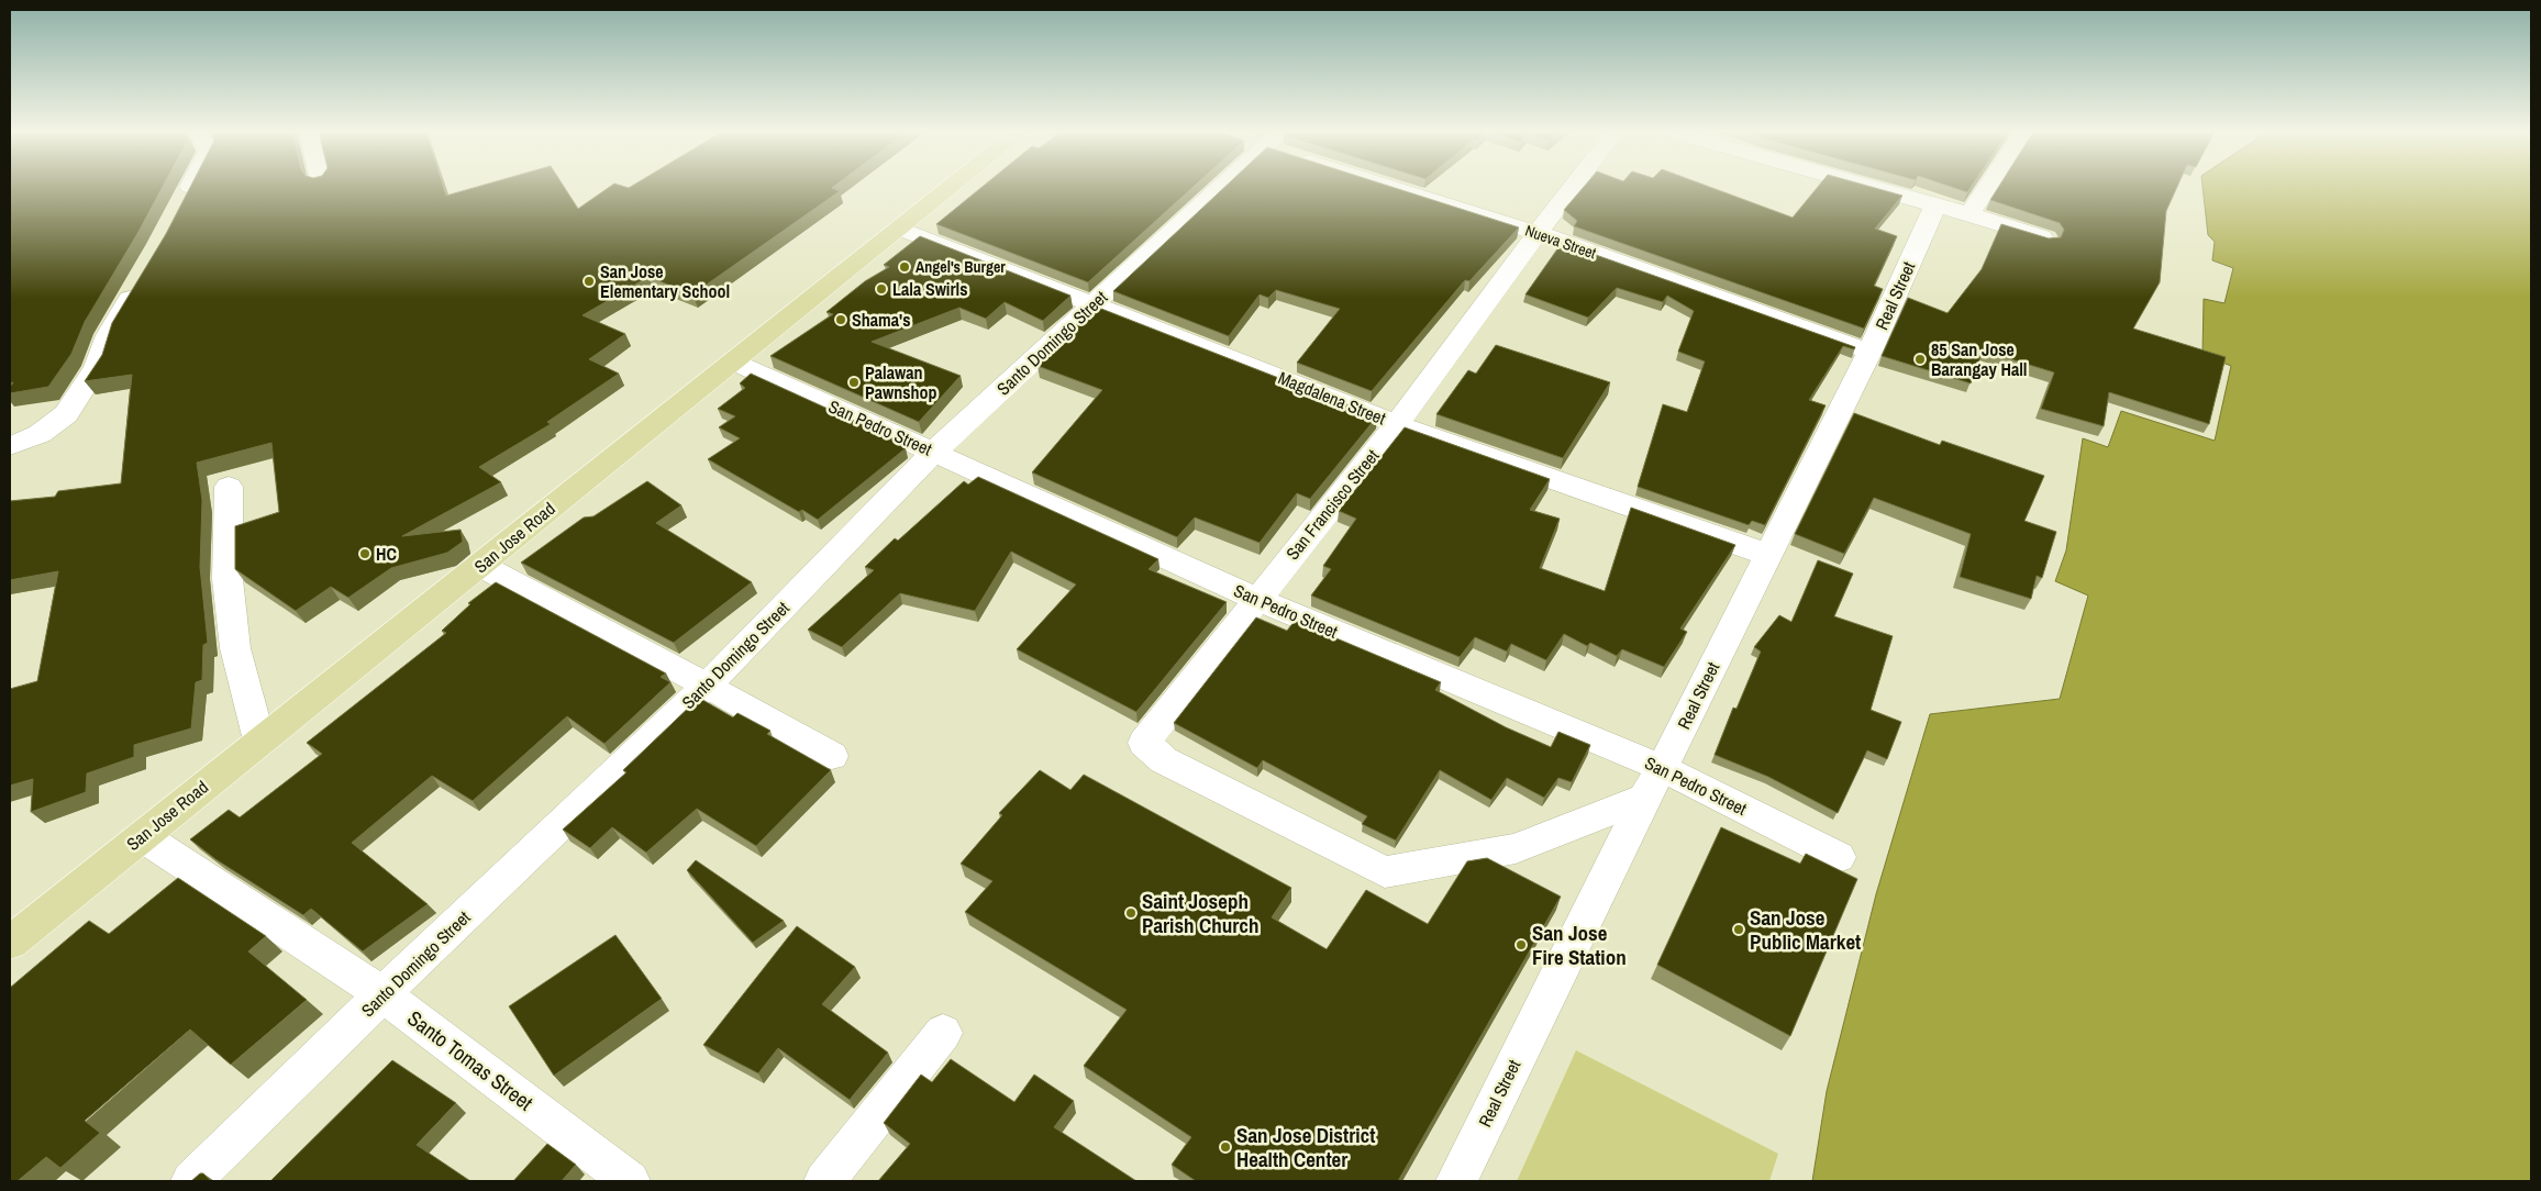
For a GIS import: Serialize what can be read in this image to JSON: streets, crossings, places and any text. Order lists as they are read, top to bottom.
{
  "streets": {
    "main road": ["San Jose Road"],
    "street": [
      "Nueva Street",
      "Real Street",
      "Santo Domingo Street",
      "Magdalena Street",
      "San Pedro Street",
      "San Francisco Street",
      "Santo Tomas Street"
    ]
  },
  "crossings": [
    ["Nueva Street", "Real Street"],
    ["Nueva Street", "San Francisco Street"],
    ["Real Street", "Magdalena Street"],
    ["Real Street", "San Pedro Street"],
    ["Real Street", "San Francisco Street"],
    ["Santo Domingo Street", "Magdalena Street"],
    ["Santo Domingo Street", "San Pedro Street"],
    ["Santo Domingo Street", "Santo Tomas Street"],
    ["Magdalena Street", "San Francisco Street"],
    ["Magdalena Street", "San Jose Road"],
    ["San Pedro Street", "San Francisco Street"],
    ["San Pedro Street", "San Jose Road"],
    ["San Jose Road", "Santo Tomas Street"]
  ],
  "places": [
    "Angel's Burger",
    "San Jose Elementary School",
    "Lala Swirls",
    "Shama's",
    "85 San Jose Barangay Hall",
    "Palawan Pawnshop",
    "HC",
    "Saint Joseph Parish Church",
    "San Jose Public Market",
    "San Jose Fire Station",
    "San Jose District Health Center"
  ]
}
